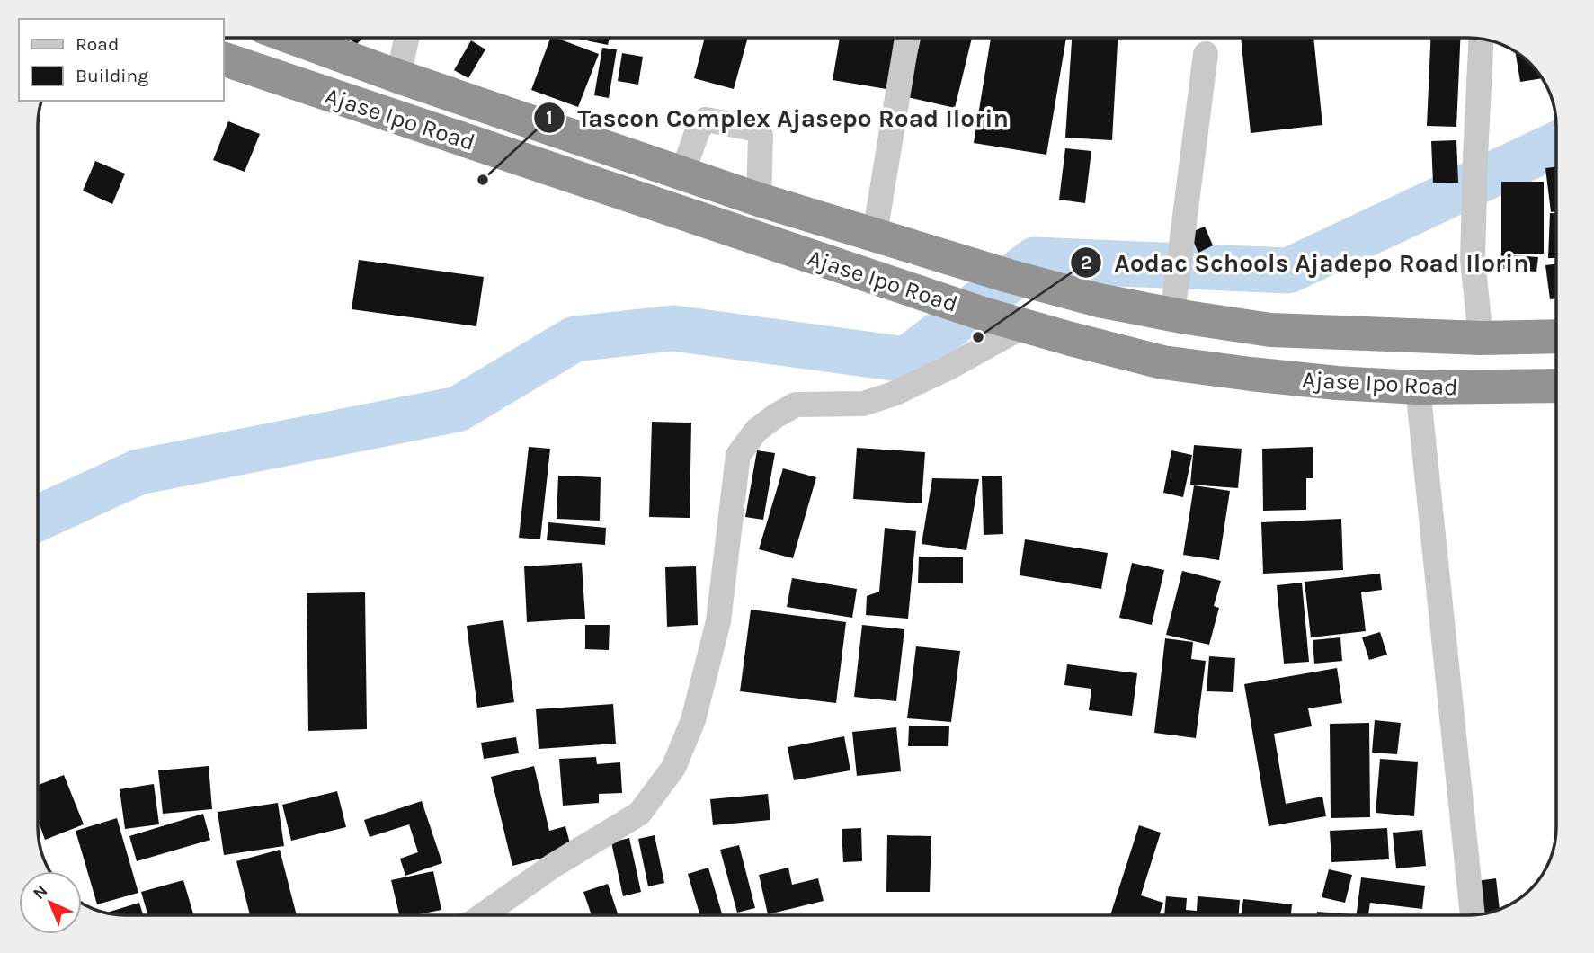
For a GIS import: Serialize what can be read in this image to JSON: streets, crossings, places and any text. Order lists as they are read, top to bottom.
{
  "streets": {
    "highway": ["Ajase Ipo Road"]
  },
  "places": ["Tascon Complex Ajasepo Road Ilorin", "Aodac Schools Ajadepo Road Ilorin"],
  "legend": ["Road", "Building"],
  "north": "top left"
}
